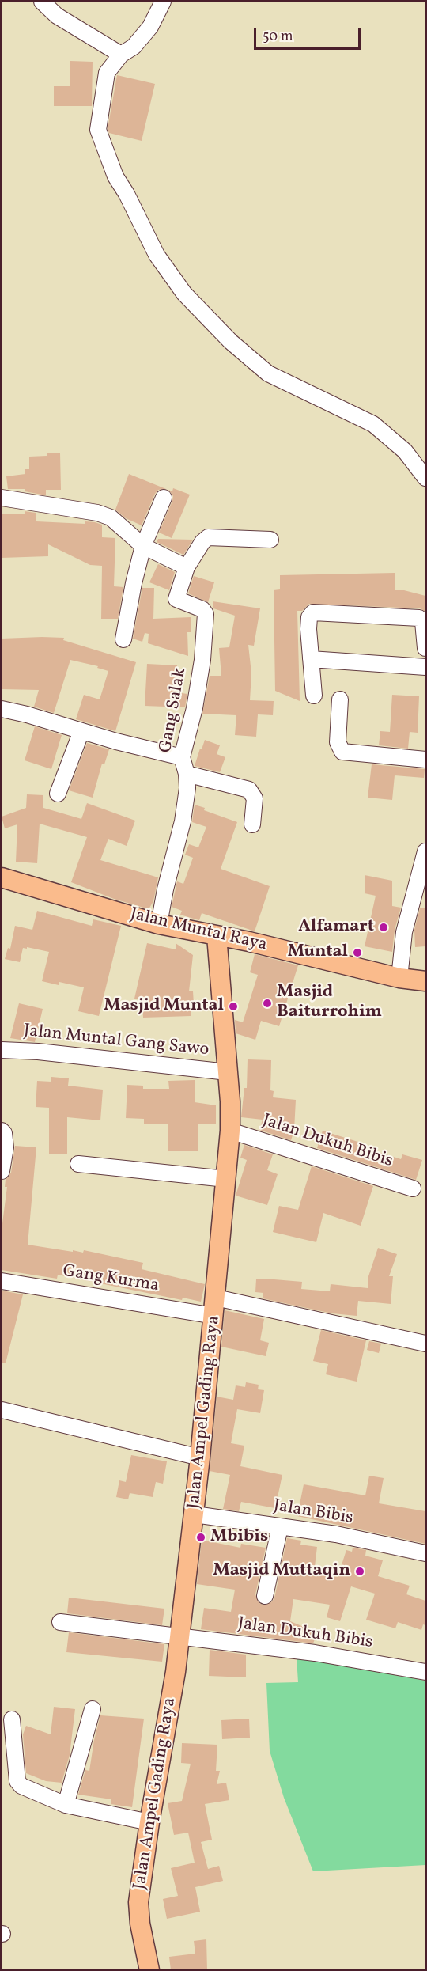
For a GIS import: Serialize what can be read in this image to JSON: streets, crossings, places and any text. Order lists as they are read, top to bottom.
{
  "streets": {
    "main road": ["Jalan Muntal Raya", "Jalan Ampel Gading Raya"],
    "street": [
      "Gang Salak",
      "Jalan Muntal Gang Sawo",
      "Jalan Dukuh Bibis",
      "Gang Kurma",
      "Jalan Bibis"
    ]
  },
  "crossings": [
    ["Gang Salak", "Jalan Muntal Raya"],
    ["Jalan Muntal Raya", "Jalan Ampel Gading Raya"],
    ["Jalan Muntal Gang Sawo", "Jalan Ampel Gading Raya"],
    ["Jalan Dukuh Bibis", "Jalan Ampel Gading Raya"],
    ["Gang Kurma", "Jalan Ampel Gading Raya"],
    ["Jalan Ampel Gading Raya", "Jalan Bibis"]
  ],
  "places": [
    "Alfamart",
    "Muntal",
    "Masjid Baiturrohim",
    "Masjid Muntal",
    "Mbibis",
    "Masjid Muttaqin"
  ],
  "scale_bar": "50 m"
}
